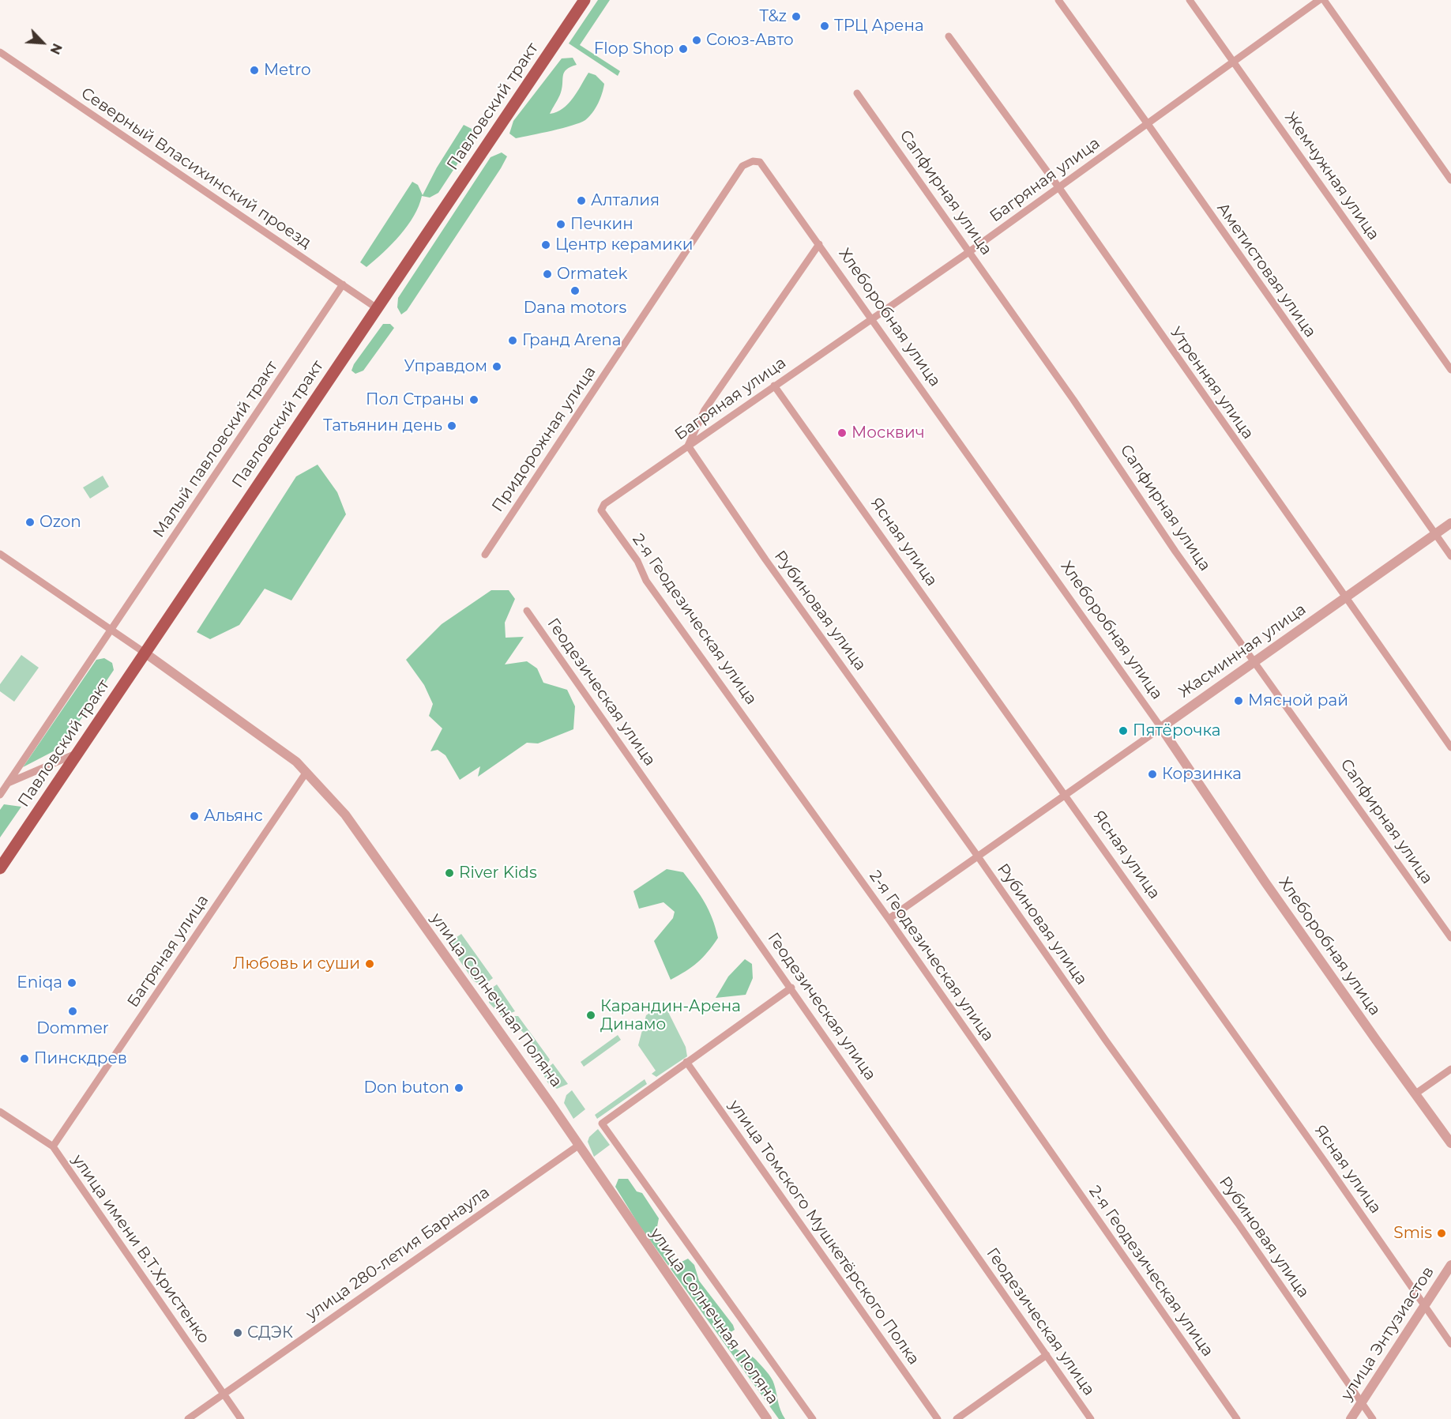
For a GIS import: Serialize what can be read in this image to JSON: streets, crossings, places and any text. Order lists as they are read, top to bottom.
{
  "streets": {
    "main road": ["Павловский тракт"],
    "street": [
      "Северный Власихинский проезд",
      "Жемчужная улица",
      "Багряная улица",
      "Сапфирная улица",
      "Аметистовая улица",
      "Хлеборобная улица",
      "Утренняя улица",
      "Придорожная улица",
      "Малый павловский тракт",
      "Ясная улица",
      "Рубиновая улица",
      "2-я Геодезическая улица",
      "Жасминная улица",
      "Геодезическая улица",
      "улица Солнечная Поляна",
      "улица Томского Мушкетёрского Полка",
      "улица имени В.Т.Христенко",
      "улица 280-летия Барнаула",
      "улица Энтузиастов"
    ]
  },
  "crossings": [
    ["Павловский тракт", "Северный Власихинский проезд"],
    ["Павловский тракт", "улица Солнечная Поляна"],
    ["Северный Власихинский проезд", "Малый павловский тракт"],
    ["Жемчужная улица", "Багряная улица"],
    ["Багряная улица", "Сапфирная улица"],
    ["Багряная улица", "Аметистовая улица"],
    ["Багряная улица", "Хлеборобная улица"],
    ["Багряная улица", "Утренняя улица"],
    ["Багряная улица", "Ясная улица"],
    ["Багряная улица", "Рубиновая улица"],
    ["Багряная улица", "2-я Геодезическая улица"],
    ["Багряная улица", "улица Солнечная Поляна"],
    ["Багряная улица", "улица имени В.Т.Христенко"],
    ["Сапфирная улица", "Жасминная улица"],
    ["Аметистовая улица", "Жасминная улица"],
    ["Хлеборобная улица", "Придорожная улица"],
    ["Хлеборобная улица", "Жасминная улица"],
    ["Утренняя улица", "Жасминная улица"],
    ["Ясная улица", "Жасминная улица"],
    ["Ясная улица", "улица Энтузиастов"],
    ["Рубиновая улица", "Жасминная улица"],
    ["Рубиновая улица", "улица Энтузиастов"],
    ["2-я Геодезическая улица", "Жасминная улица"],
    ["улица Солнечная Поляна", "улица 280-летия Барнаула"],
    ["улица имени В.Т.Христенко", "улица 280-летия Барнаула"]
  ],
  "places": [
    "T&z",
    "ТРЦ Арена",
    "Союз-Авто",
    "Flop Shop",
    "Metro",
    "Алталия",
    "Печкин",
    "Центр керамики",
    "Ormatek",
    "Dana motors",
    "Гранд Arena",
    "Управдом",
    "Пол Страны",
    "Татьянин день",
    "Москвич",
    "Ozon",
    "Мясной рай",
    "Пятёрочка",
    "Корзинка",
    "Альянс",
    "River Kids",
    "Любовь и суши",
    "Eniqa",
    "Dommer",
    "Карандин-Арена Динамо",
    "Пинскдрев",
    "Don buton",
    "Smis",
    "СДЭК"
  ],
  "north": "bottom right"
}
